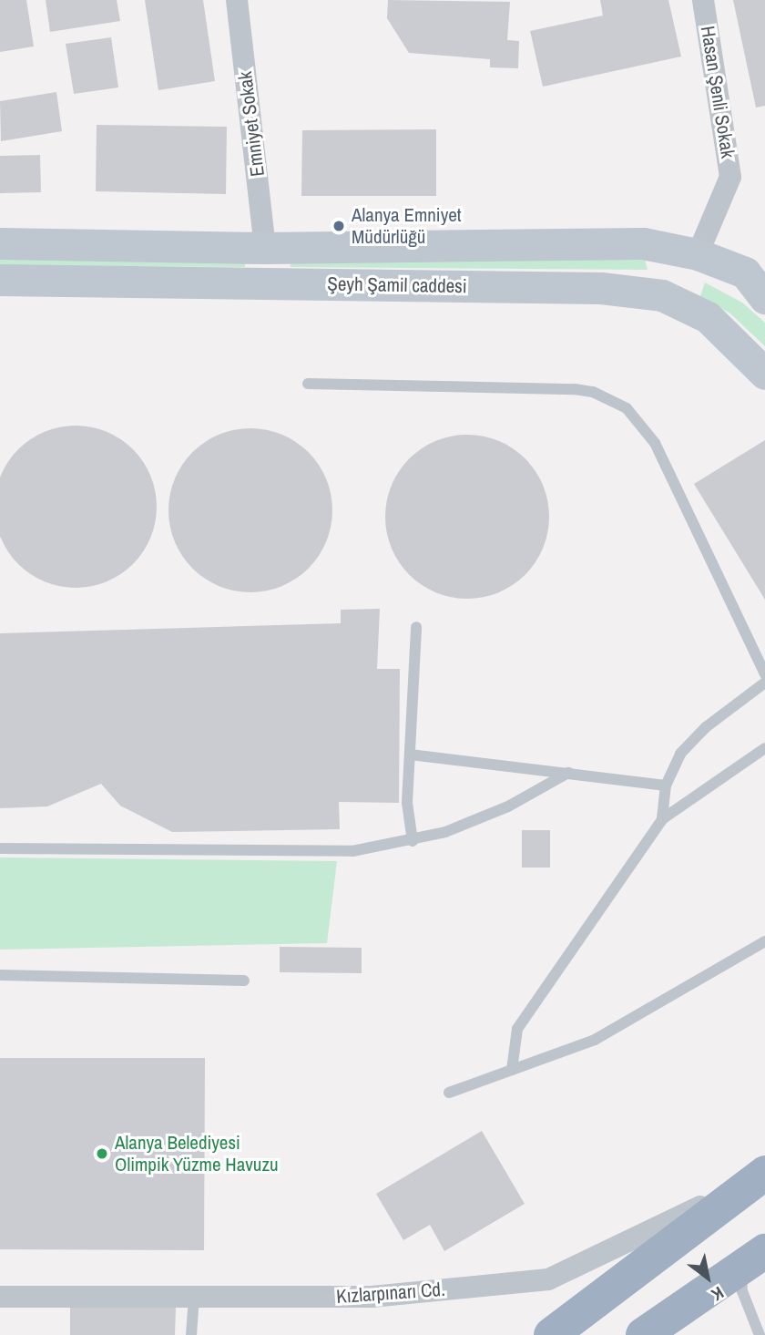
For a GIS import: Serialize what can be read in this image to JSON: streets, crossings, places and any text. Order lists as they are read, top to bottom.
{
  "streets": {
    "main road": ["Şeyh Şamil caddesi"],
    "street": ["Hasan Şenli Sokak", "Emniyet Sokak", "Kızlarpınarı Cd."]
  },
  "crossings": [
    ["Hasan Şenli Sokak", "Şeyh Şamil caddesi"],
    ["Emniyet Sokak", "Şeyh Şamil caddesi"]
  ],
  "places": ["Alanya Emniyet Müdürlüğü", "Alanya Belediyesi Olimpik Yüzme Havuzu"],
  "north": "bottom right"
}
